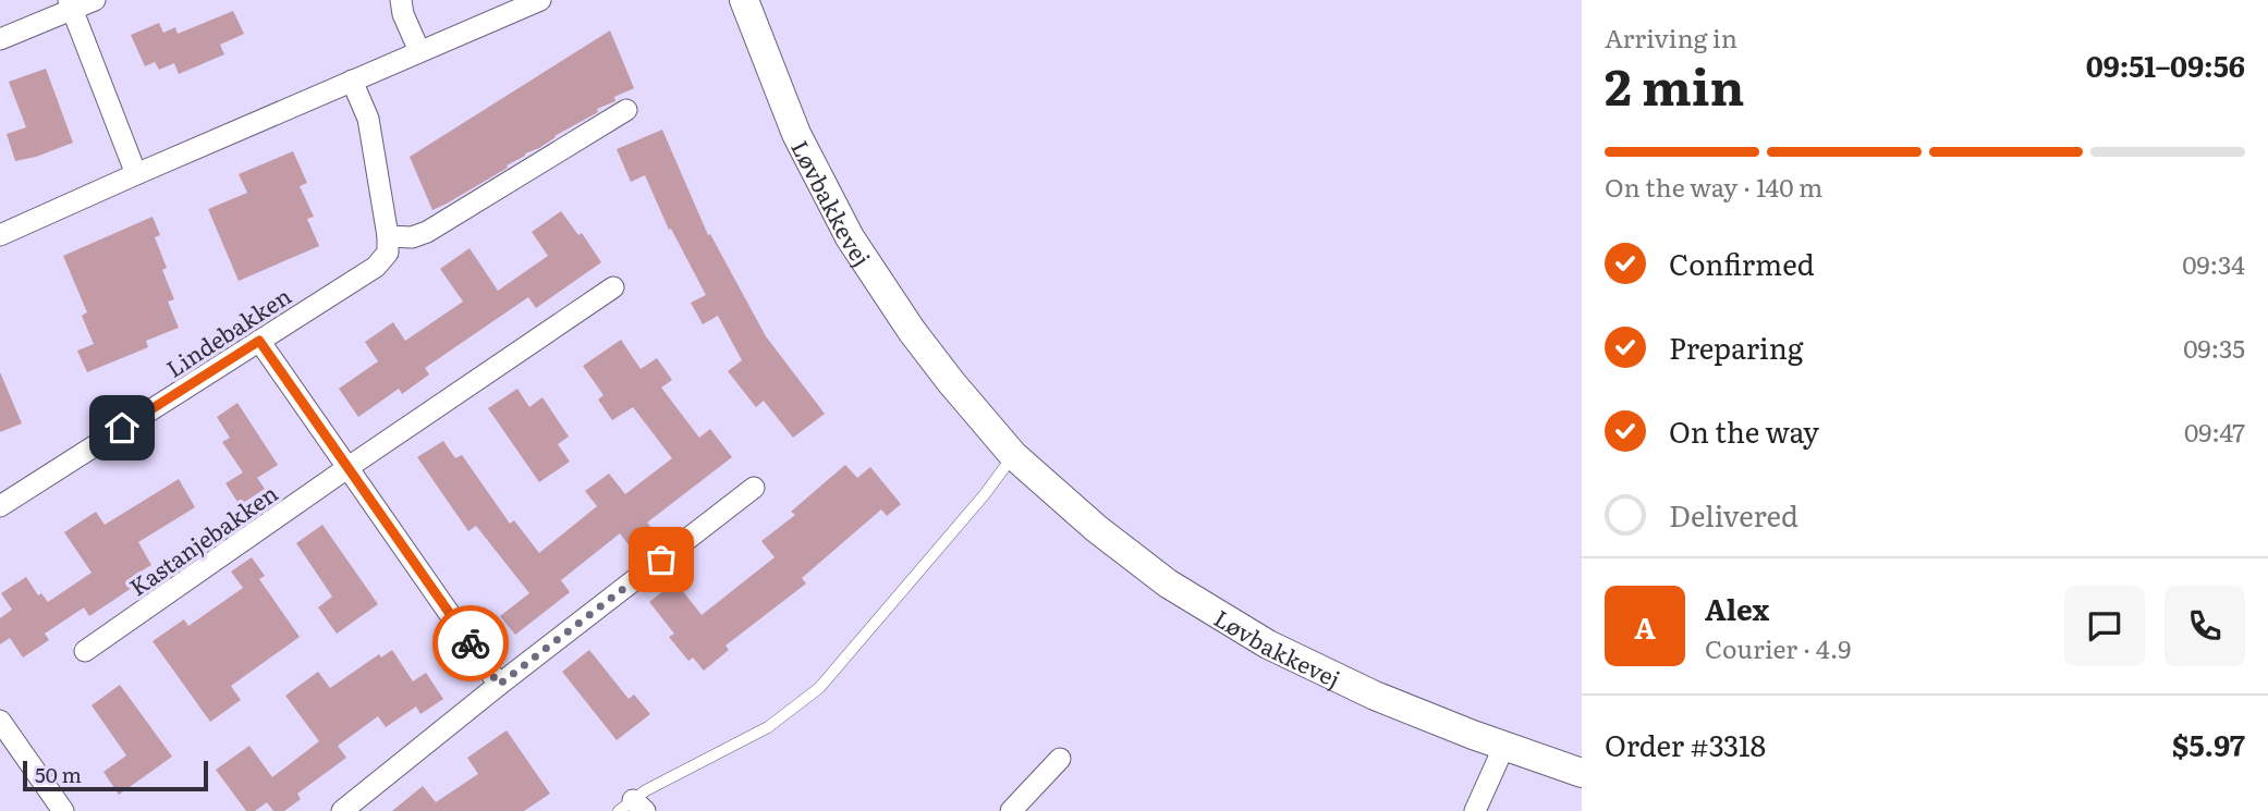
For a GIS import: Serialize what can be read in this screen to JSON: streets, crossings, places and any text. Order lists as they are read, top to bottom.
{
  "streets": {
    "street": ["Løvbakkevej", "Lindebakken", "Kastanjebakken"]
  },
  "scale_bar": "50 m",
  "page": {
    "heading": ["2 min", "Arriving in", "09:51–09:56"],
    "panel": [
      "Alex",
      "Courier · 4.9",
      "Order #3318",
      "$5.97"
    ],
    "bar": "On the way · 140 m",
    "list": [
      ["Confirmed", "09:34"],
      ["Preparing", "09:35"],
      ["On the way", "09:47"],
      "Delivered"
    ],
    "round": "A",
    "scale": "50 m"
  }
}
